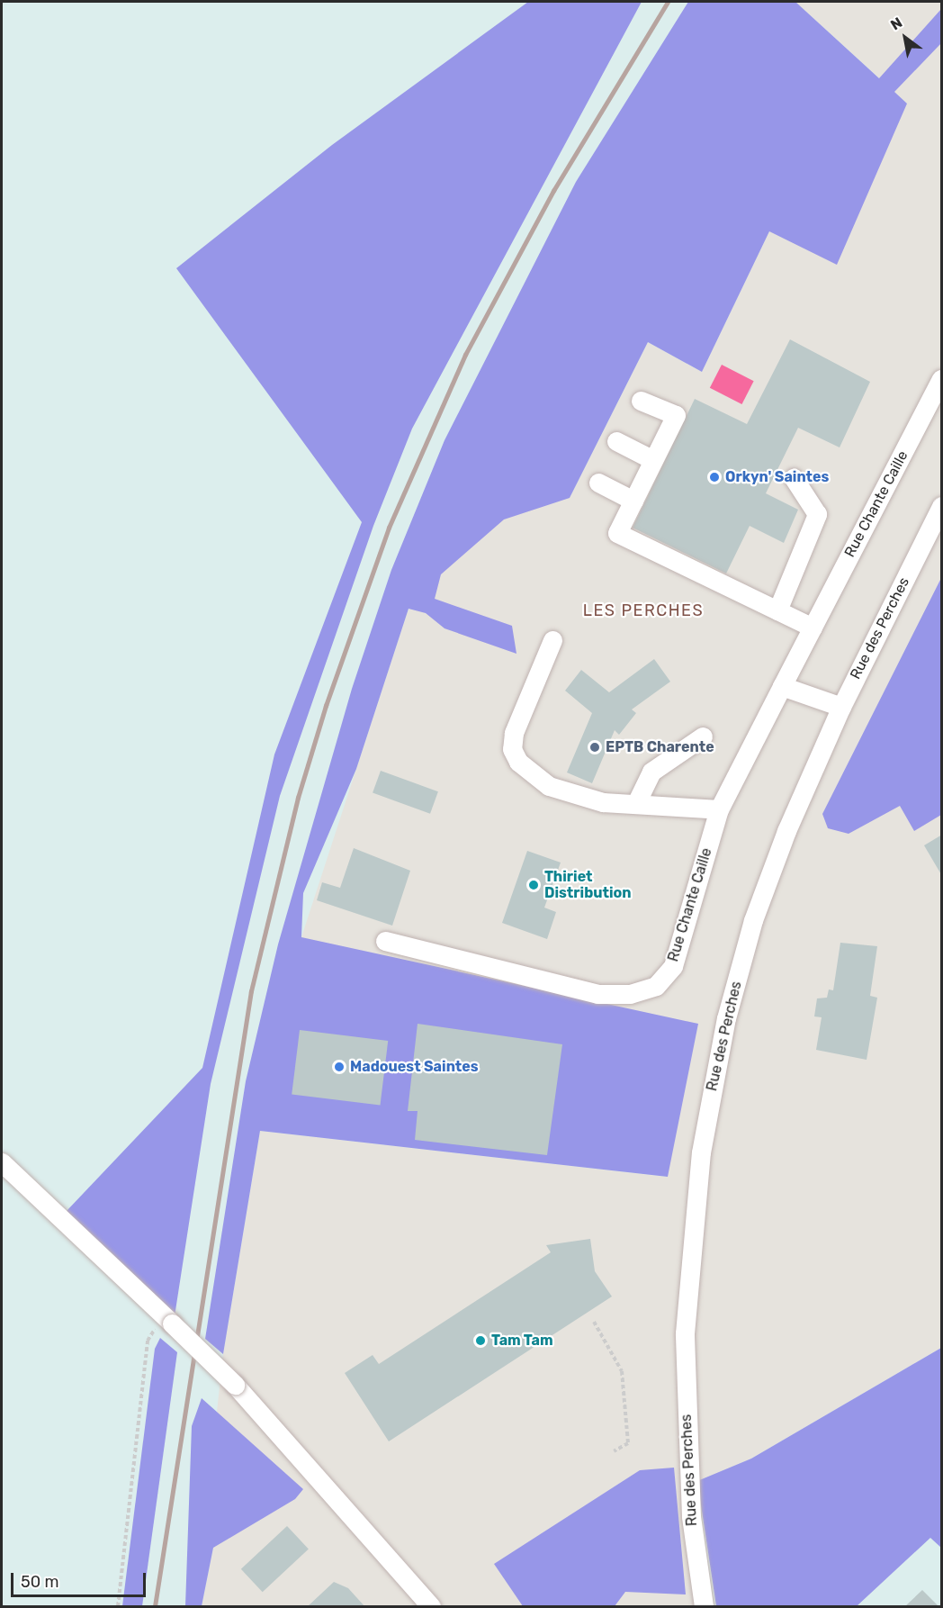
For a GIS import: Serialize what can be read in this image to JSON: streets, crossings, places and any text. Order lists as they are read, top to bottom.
{
  "streets": {
    "street": ["Rue Chante Caille", "Rue des Perches"]
  },
  "districts": ["LES PERCHES"],
  "places": [
    "Orkyn' Saintes",
    "EPTB Charente",
    "Thiriet Distribution",
    "Madouest Saintes",
    "Tam Tam"
  ],
  "scale_bar": "50 m",
  "north": "top left"
}
